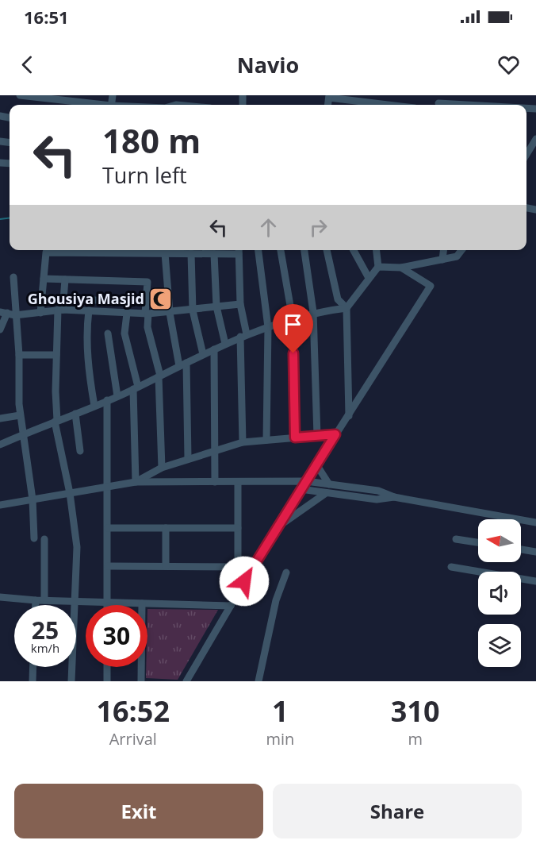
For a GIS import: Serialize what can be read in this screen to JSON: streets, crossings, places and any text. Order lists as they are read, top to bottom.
{
  "places": {
    "mosque": ["Ghousiya Masjid"]
  },
  "north": "left",
  "page": {
    "status": "16:51",
    "header": "Navio",
    "turn": ["180 m", "Turn left"],
    "speed": "25 km/h",
    "limit": "30",
    "eta": [
      "16:52",
      "Arrival",
      "1",
      "min",
      "310",
      "m"
    ],
    "buttons": ["Exit", "Share"]
  }
}
